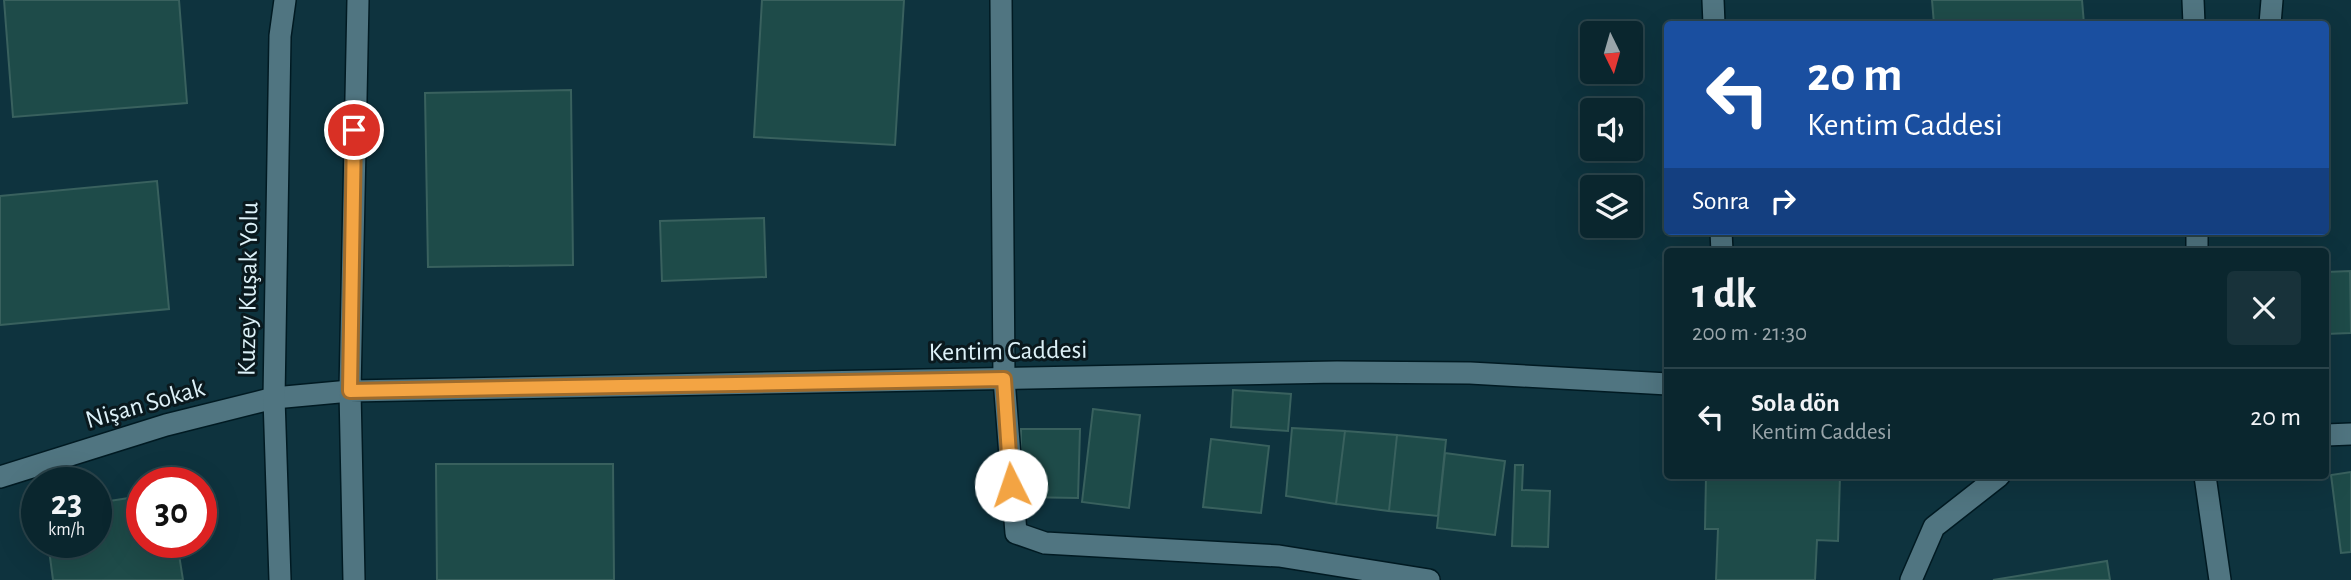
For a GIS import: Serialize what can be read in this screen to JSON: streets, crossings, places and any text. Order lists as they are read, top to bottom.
{
  "streets": {
    "street": ["Kuzey Kuşak Yolu", "Kentim Caddesi", "Nişan Sokak"]
  },
  "crossings": [
    ["Kuzey Kuşak Yolu", "Nişan Sokak"],
    ["Kentim Caddesi", "Nişan Sokak"]
  ],
  "north": "bottom",
  "page": {
    "turn": ["20 m", "Kentim Caddesi"],
    "then": "Sonra",
    "heading": ["1 dk", "200 m · 21:30"],
    "list": [
      {
        "name": "Sola dön",
        "note": "Kentim Caddesi",
        "value": "20 m"
      }
    ],
    "speed": "23 km/h",
    "limit": "30"
  }
}
